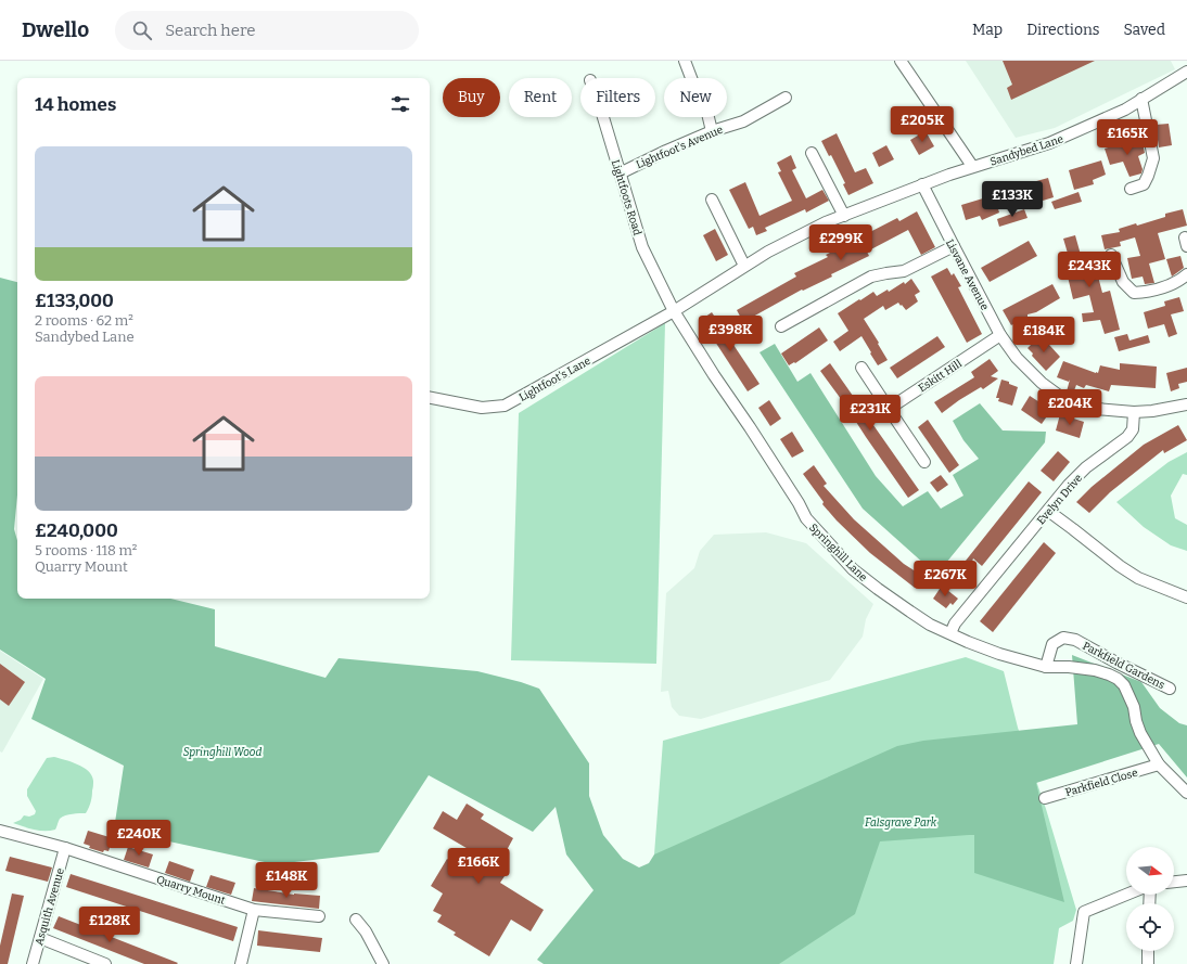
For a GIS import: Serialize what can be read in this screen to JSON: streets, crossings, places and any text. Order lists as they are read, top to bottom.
{
  "streets": {
    "street": [
      "Lightfoot's Avenue",
      "Sandybed Lane",
      "Lightfoots Road",
      "Lisvane Avenue",
      "Eskitt Hill",
      "Lightfoot's Lane",
      "Evelyn Drive",
      "Springhill Lane",
      "Parkfield Gardens",
      "Parkfield Close",
      "Quarry Mount",
      "Asquith Avenue"
    ]
  },
  "crossings": [
    ["Lightfoot's Avenue", "Lightfoots Road"],
    ["Sandybed Lane", "Lisvane Avenue"],
    ["Lightfoots Road", "Lightfoot's Lane"],
    ["Lightfoots Road", "Springhill Lane"],
    ["Lisvane Avenue", "Eskitt Hill"],
    ["Lisvane Avenue", "Evelyn Drive"],
    ["Lightfoot's Lane", "Springhill Lane"],
    ["Evelyn Drive", "Springhill Lane"],
    ["Springhill Lane", "Parkfield Gardens"],
    ["Springhill Lane", "Parkfield Close"],
    ["Quarry Mount", "Asquith Avenue"]
  ],
  "parks": ["Springhill Wood", "Falsgrave Park"],
  "north": "right",
  "page": {
    "header": "Dwello",
    "search": "Search here",
    "nav": ["Map", "Directions", "Saved"],
    "chip": [
      "Buy",
      "Rent",
      "Filters",
      "New"
    ],
    "heading": "14 homes",
    "price": [
      "£205K",
      "£165K",
      "£133K",
      "£299K",
      "£243K",
      "£398K",
      "£184K",
      "£204K",
      "£231K",
      "£267K",
      "£240K",
      "£166K",
      "£148K",
      "£128K"
    ],
    "list": [
      {
        "name": "£133,000",
        "note": "2 rooms · 62 m² · Sandybed Lane"
      },
      {
        "name": "£240,000",
        "note": "5 rooms · 118 m² · Quarry Mount"
      }
    ]
  }
}
